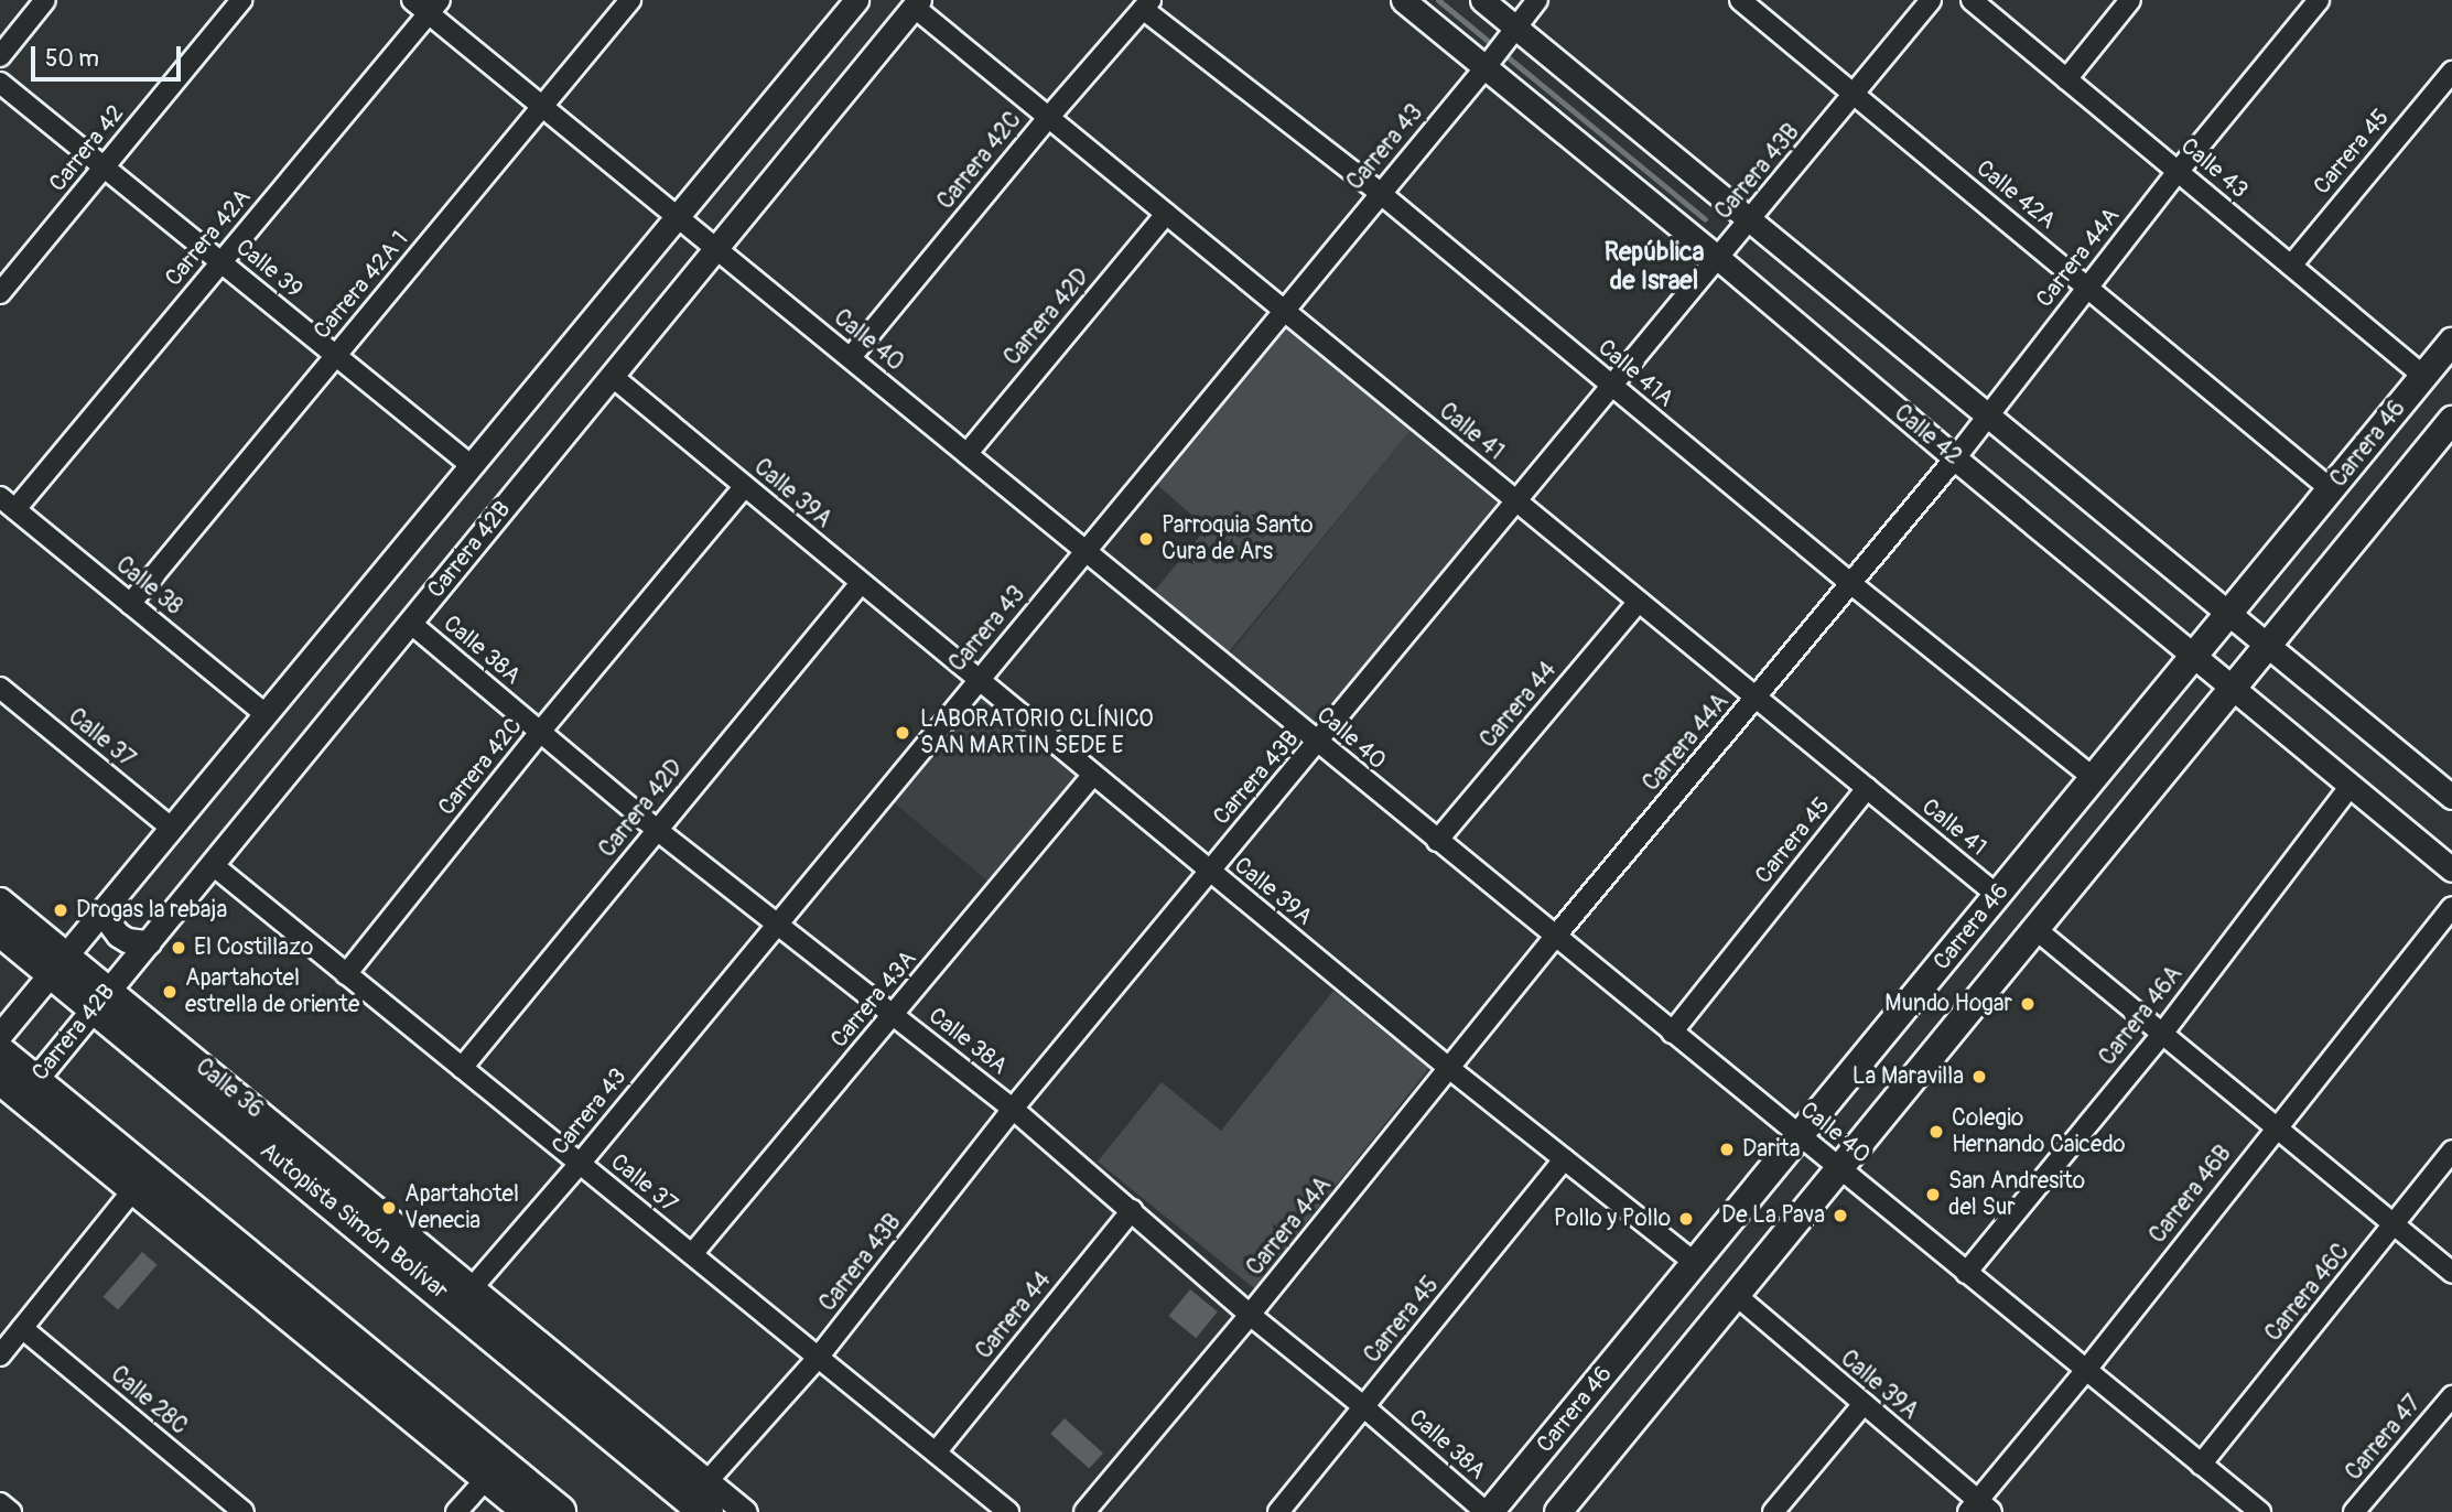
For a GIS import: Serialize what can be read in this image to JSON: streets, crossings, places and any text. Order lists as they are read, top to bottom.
{
  "streets": {
    "highway": ["Autopista Simón Bolívar"],
    "main road": ["Carrera 46"],
    "street": [
      "Carrera 43",
      "Carrera 42",
      "Carrera 45",
      "Carrera 42C",
      "Calle 43",
      "Carrera 43B",
      "Calle 42A",
      "Carrera 42A",
      "Carrera 44A",
      "Calle 39",
      "Carrera 42A 1",
      "Carrera 42D",
      "Calle 40",
      "Calle 41A",
      "Calle 41",
      "Calle 42",
      "Calle 39A",
      "Carrera 42B",
      "Calle 38",
      "Calle 38A",
      "Carrera 44",
      "Calle 37",
      "Carrera 43A",
      "Carrera 46A",
      "Calle 36",
      "Carrera 46B",
      "Carrera 46C",
      "Calle 28C",
      "Carrera 47"
    ]
  },
  "crossings": [
    ["Carrera 43", "Calle 40"],
    ["Carrera 43", "Calle 41A"],
    ["Carrera 43", "Calle 41"],
    ["Carrera 43", "Calle 42"],
    ["Carrera 43", "Calle 39A"],
    ["Carrera 43", "Calle 38A"],
    ["Carrera 43", "Calle 37"],
    ["Carrera 43", "Calle 36"],
    ["Carrera 42", "Calle 39"],
    ["Carrera 45", "Calle 43"],
    ["Carrera 45", "Calle 40"],
    ["Carrera 45", "Calle 41"],
    ["Carrera 45", "Calle 39A"],
    ["Carrera 45", "Calle 38A"],
    ["Carrera 42C", "Calle 40"],
    ["Carrera 42C", "Calle 41A"],
    ["Carrera 42C", "Calle 41"],
    ["Carrera 42C", "Calle 39A"],
    ["Carrera 42C", "Calle 38A"],
    ["Carrera 42C", "Calle 37"],
    ["Calle 43", "Carrera 44A"],
    ["Calle 43", "Carrera 46"],
    ["Carrera 43B", "Calle 42A"],
    ["Carrera 43B", "Calle 40"],
    ["Carrera 43B", "Calle 41A"],
    ["Carrera 43B", "Calle 41"],
    ["Carrera 43B", "Calle 42"],
    ["Carrera 43B", "Calle 39A"],
    ["Carrera 43B", "Calle 38A"],
    ["Carrera 43B", "Calle 37"],
    ["Carrera 43B", "Calle 36"],
    ["Carrera 43B", "Autopista Simón Bolívar"],
    ["Calle 42A", "Carrera 44A"],
    ["Calle 42A", "Carrera 46"],
    ["Carrera 42A", "Calle 39"],
    ["Carrera 42A", "Calle 40"],
    ["Carrera 42A", "Calle 38"],
    ["Carrera 44A", "Calle 40"],
    ["Carrera 44A", "Calle 41A"],
    ["Carrera 44A", "Calle 41"],
    ["Carrera 44A", "Calle 42"],
    ["Carrera 44A", "Calle 39A"],
    ["Carrera 44A", "Calle 38A"],
    ["Calle 39", "Carrera 42A 1"],
    ["Carrera 42A 1", "Calle 40"],
    ["Carrera 42A 1", "Calle 38"],
    ["Carrera 42D", "Calle 40"],
    ["Carrera 42D", "Calle 41"],
    ["Carrera 42D", "Calle 39A"],
    ["Carrera 42D", "Calle 38A"],
    ["Carrera 42D", "Calle 37"],
    ["Calle 40", "Carrera 46"],
    ["Calle 40", "Carrera 42B"],
    ["Calle 40", "Carrera 44"],
    ["Calle 40", "Carrera 46A"],
    ["Calle 40", "Carrera 46B"],
    ["Calle 40", "Carrera 46C"],
    ["Calle 41A", "Carrera 46"],
    ["Calle 41", "Carrera 46"],
    ["Calle 41", "Carrera 42B"],
    ["Calle 41", "Carrera 44"],
    ["Calle 42", "Carrera 46"],
    ["Calle 42", "Carrera 46A"],
    ["Carrera 46", "Calle 39A"],
    ["Carrera 46", "Calle 38A"],
    ["Calle 39A", "Carrera 42B"],
    ["Calle 39A", "Carrera 43A"],
    ["Calle 39A", "Carrera 46B"],
    ["Carrera 42B", "Calle 38A"],
    ["Carrera 42B", "Calle 37"],
    ["Carrera 42B", "Calle 36"],
    ["Carrera 42B", "Autopista Simón Bolívar"],
    ["Calle 38A", "Carrera 44"],
    ["Calle 38A", "Carrera 43A"],
    ["Carrera 44", "Calle 37"],
    ["Calle 37", "Carrera 43A"],
    ["Calle 36", "Autopista Simón Bolívar"]
  ],
  "districts": ["República de Israel"],
  "places": [
    "Parroquia Santo Cura de Ars",
    "LABORATORIO CLÍNICO SAN MARTIN SEDE E",
    "Drogas la rebaja",
    "El Costillazo",
    "Apartahotel estrella de oriente",
    "Mundo Hogar",
    "La Maravilla",
    "Colegio Hernando Caicedo",
    "Darita",
    "San Andresito del Sur",
    "Apartahotel Venecia",
    "De La Pava",
    "Pollo y Pollo"
  ],
  "scale_bar": "50 m"
}
